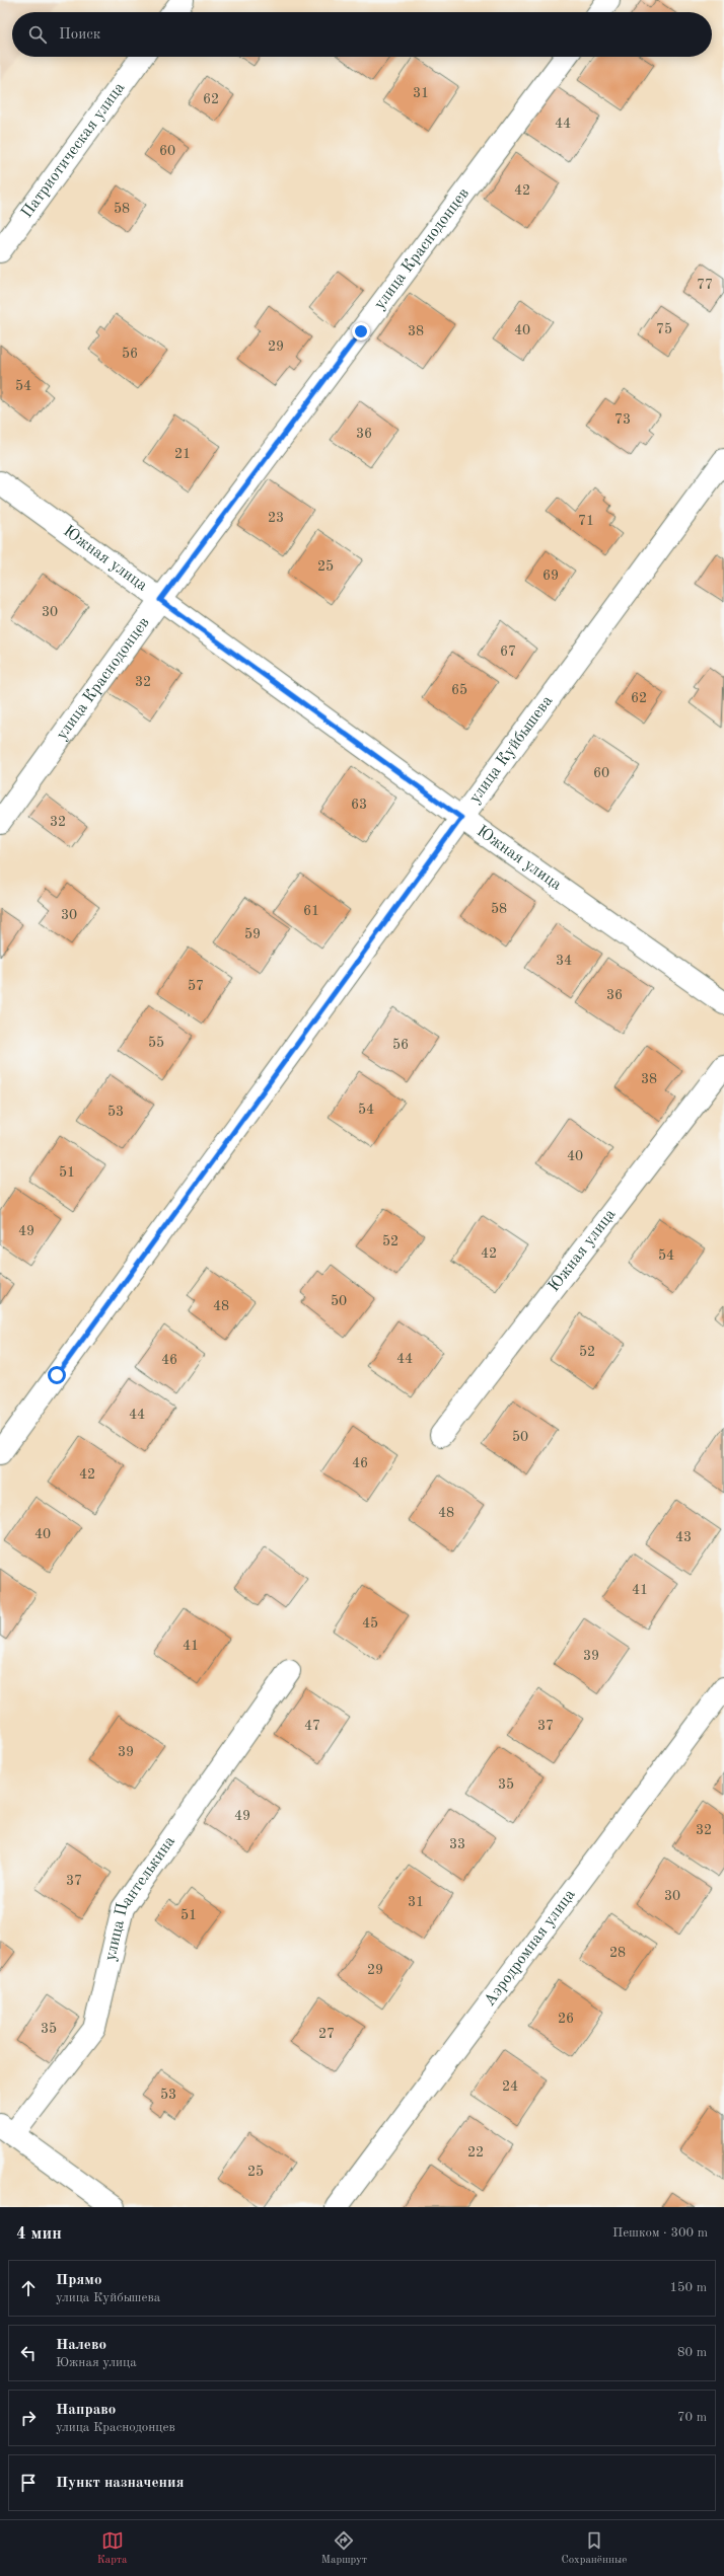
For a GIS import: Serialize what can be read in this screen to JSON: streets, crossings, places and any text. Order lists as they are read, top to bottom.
{
  "streets": {
    "street": [
      "Патриотическая улица",
      "улица Краснодонцев",
      "Южная улица",
      "улица Куйбышева",
      "улица Пантелькина",
      "Аэродромная улица"
    ]
  },
  "crossings": [
    ["улица Краснодонцев", "Южная улица"],
    ["Южная улица", "улица Куйбышева"]
  ],
  "house_numbers": [
    "31",
    "62",
    "44",
    "60",
    "42",
    "58",
    "77",
    "75",
    "40",
    "38",
    "29",
    "56",
    "54",
    "73",
    "36",
    "21",
    "23",
    "71",
    "25",
    "69",
    "30",
    "67",
    "32",
    "65",
    "62",
    "60",
    "63",
    "32",
    "58",
    "61",
    "30",
    "59",
    "34",
    "57",
    "36",
    "55",
    "56",
    "38",
    "54",
    "53",
    "40",
    "51",
    "49",
    "52",
    "42",
    "54",
    "50",
    "48",
    "52",
    "44",
    "46",
    "44",
    "50",
    "46",
    "42",
    "48",
    "40",
    "43",
    "41",
    "45",
    "41",
    "39",
    "47",
    "37",
    "39",
    "35",
    "49",
    "32",
    "33",
    "37",
    "30",
    "31",
    "51",
    "28",
    "29",
    "26",
    "35",
    "27",
    "24",
    "53",
    "22",
    "25"
  ],
  "page": {
    "search": "Поиск",
    "heading": ["4 мин", "Пешком · 300 m"],
    "list": [
      ["Прямо", "улица Куйбышева", "150 m"],
      ["Налево", "Южная улица", "80 m"],
      ["Направо", "улица Краснодонцев", "70 m"],
      "Пункт назначения"
    ],
    "nav": ["Карта", "Маршрут", "Сохранённые"]
  }
}
